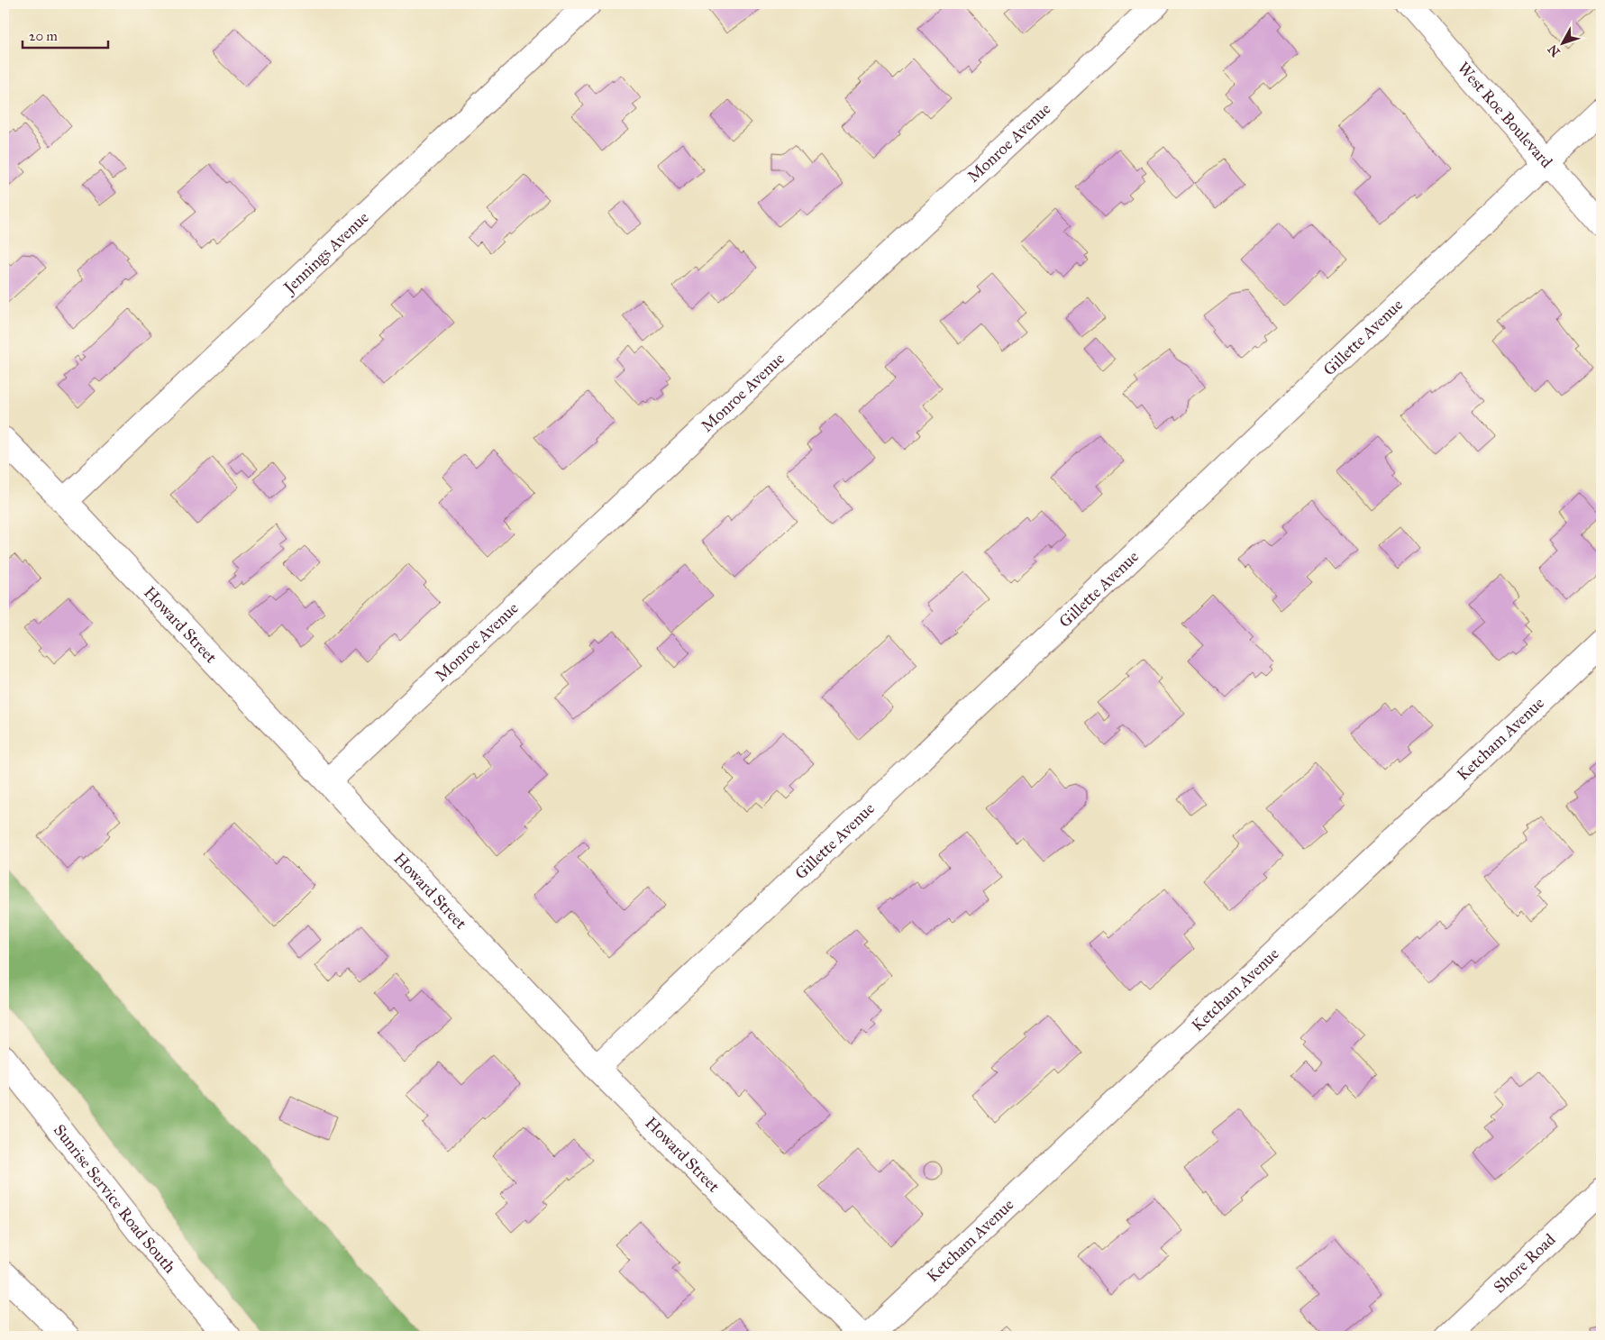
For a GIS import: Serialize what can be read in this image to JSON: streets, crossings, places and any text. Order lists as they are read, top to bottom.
{
  "streets": {
    "main road": [
      "West Roe Boulevard",
      "Monroe Avenue",
      "Jennings Avenue",
      "Gillette Avenue",
      "Howard Street",
      "Ketcham Avenue",
      "Sunrise Service Road South",
      "Shore Road"
    ]
  },
  "crossings": [
    ["West Roe Boulevard", "Gillette Avenue"],
    ["Monroe Avenue", "Howard Street"],
    ["Jennings Avenue", "Howard Street"],
    ["Gillette Avenue", "Howard Street"]
  ],
  "scale_bar": "20 m",
  "north": "bottom left"
}
